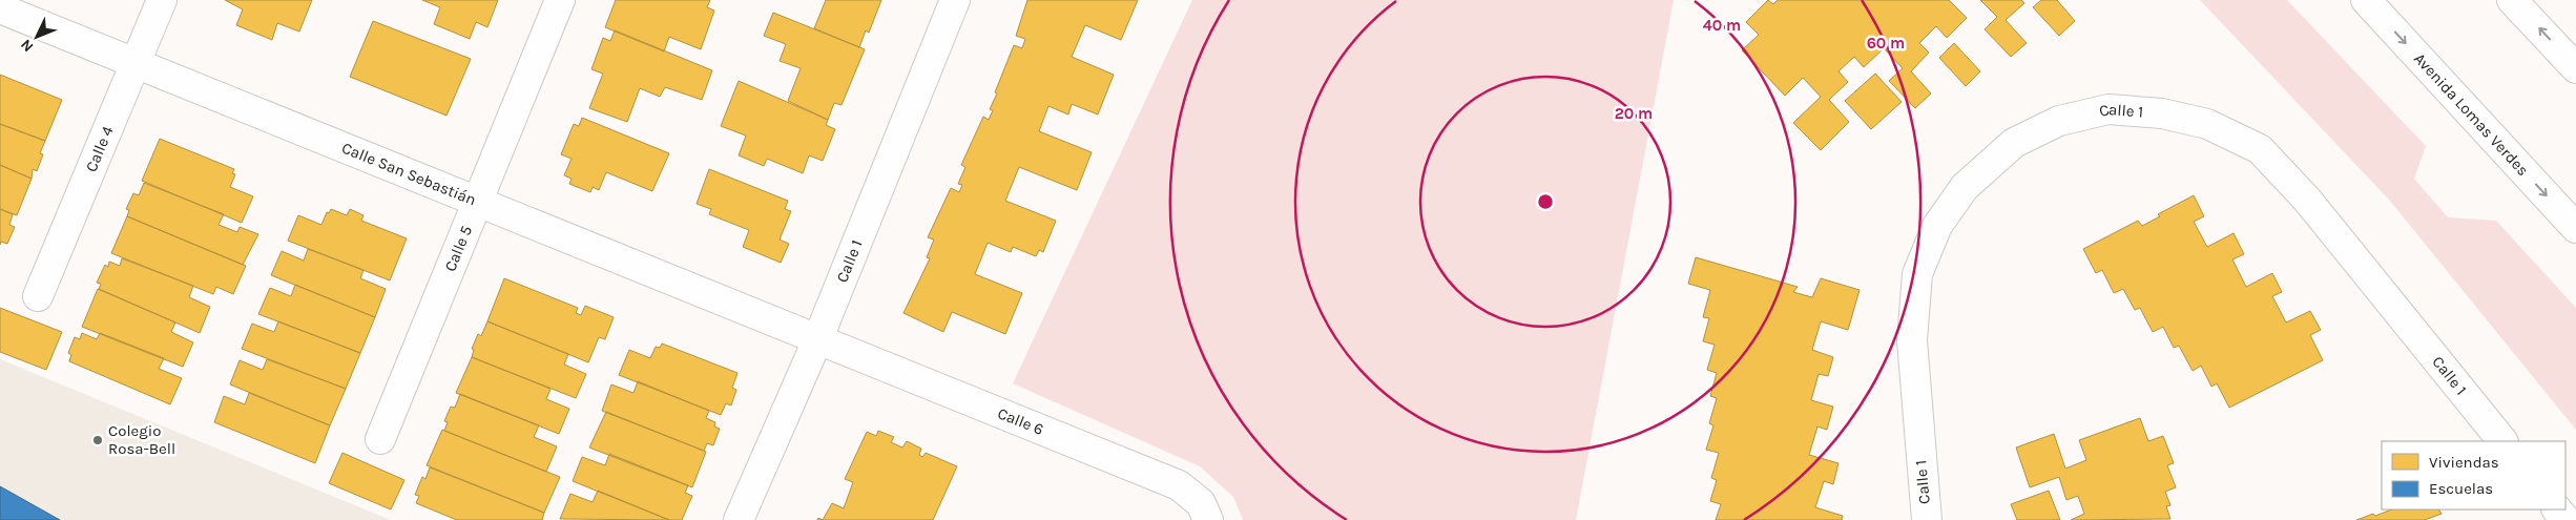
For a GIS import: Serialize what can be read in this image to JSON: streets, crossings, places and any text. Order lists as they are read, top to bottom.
{
  "streets": {
    "main road": [
      "Calle 1",
      "Avenida Lomas Verdes",
      "Calle 4",
      "Calle San Sebastián",
      "Calle 5",
      "Calle 6"
    ]
  },
  "crossings": [
    ["Calle 1", "Calle San Sebastián"],
    ["Calle 1", "Calle 6"],
    ["Calle 4", "Calle San Sebastián"],
    ["Calle San Sebastián", "Calle 5"],
    ["Calle San Sebastián", "Calle 6"]
  ],
  "places": ["Colegio Rosa-Bell"],
  "legend": ["Viviendas", "Escuelas"],
  "north": "bottom left",
  "rings": ["40 m", "60 m", "20 m"]
}
